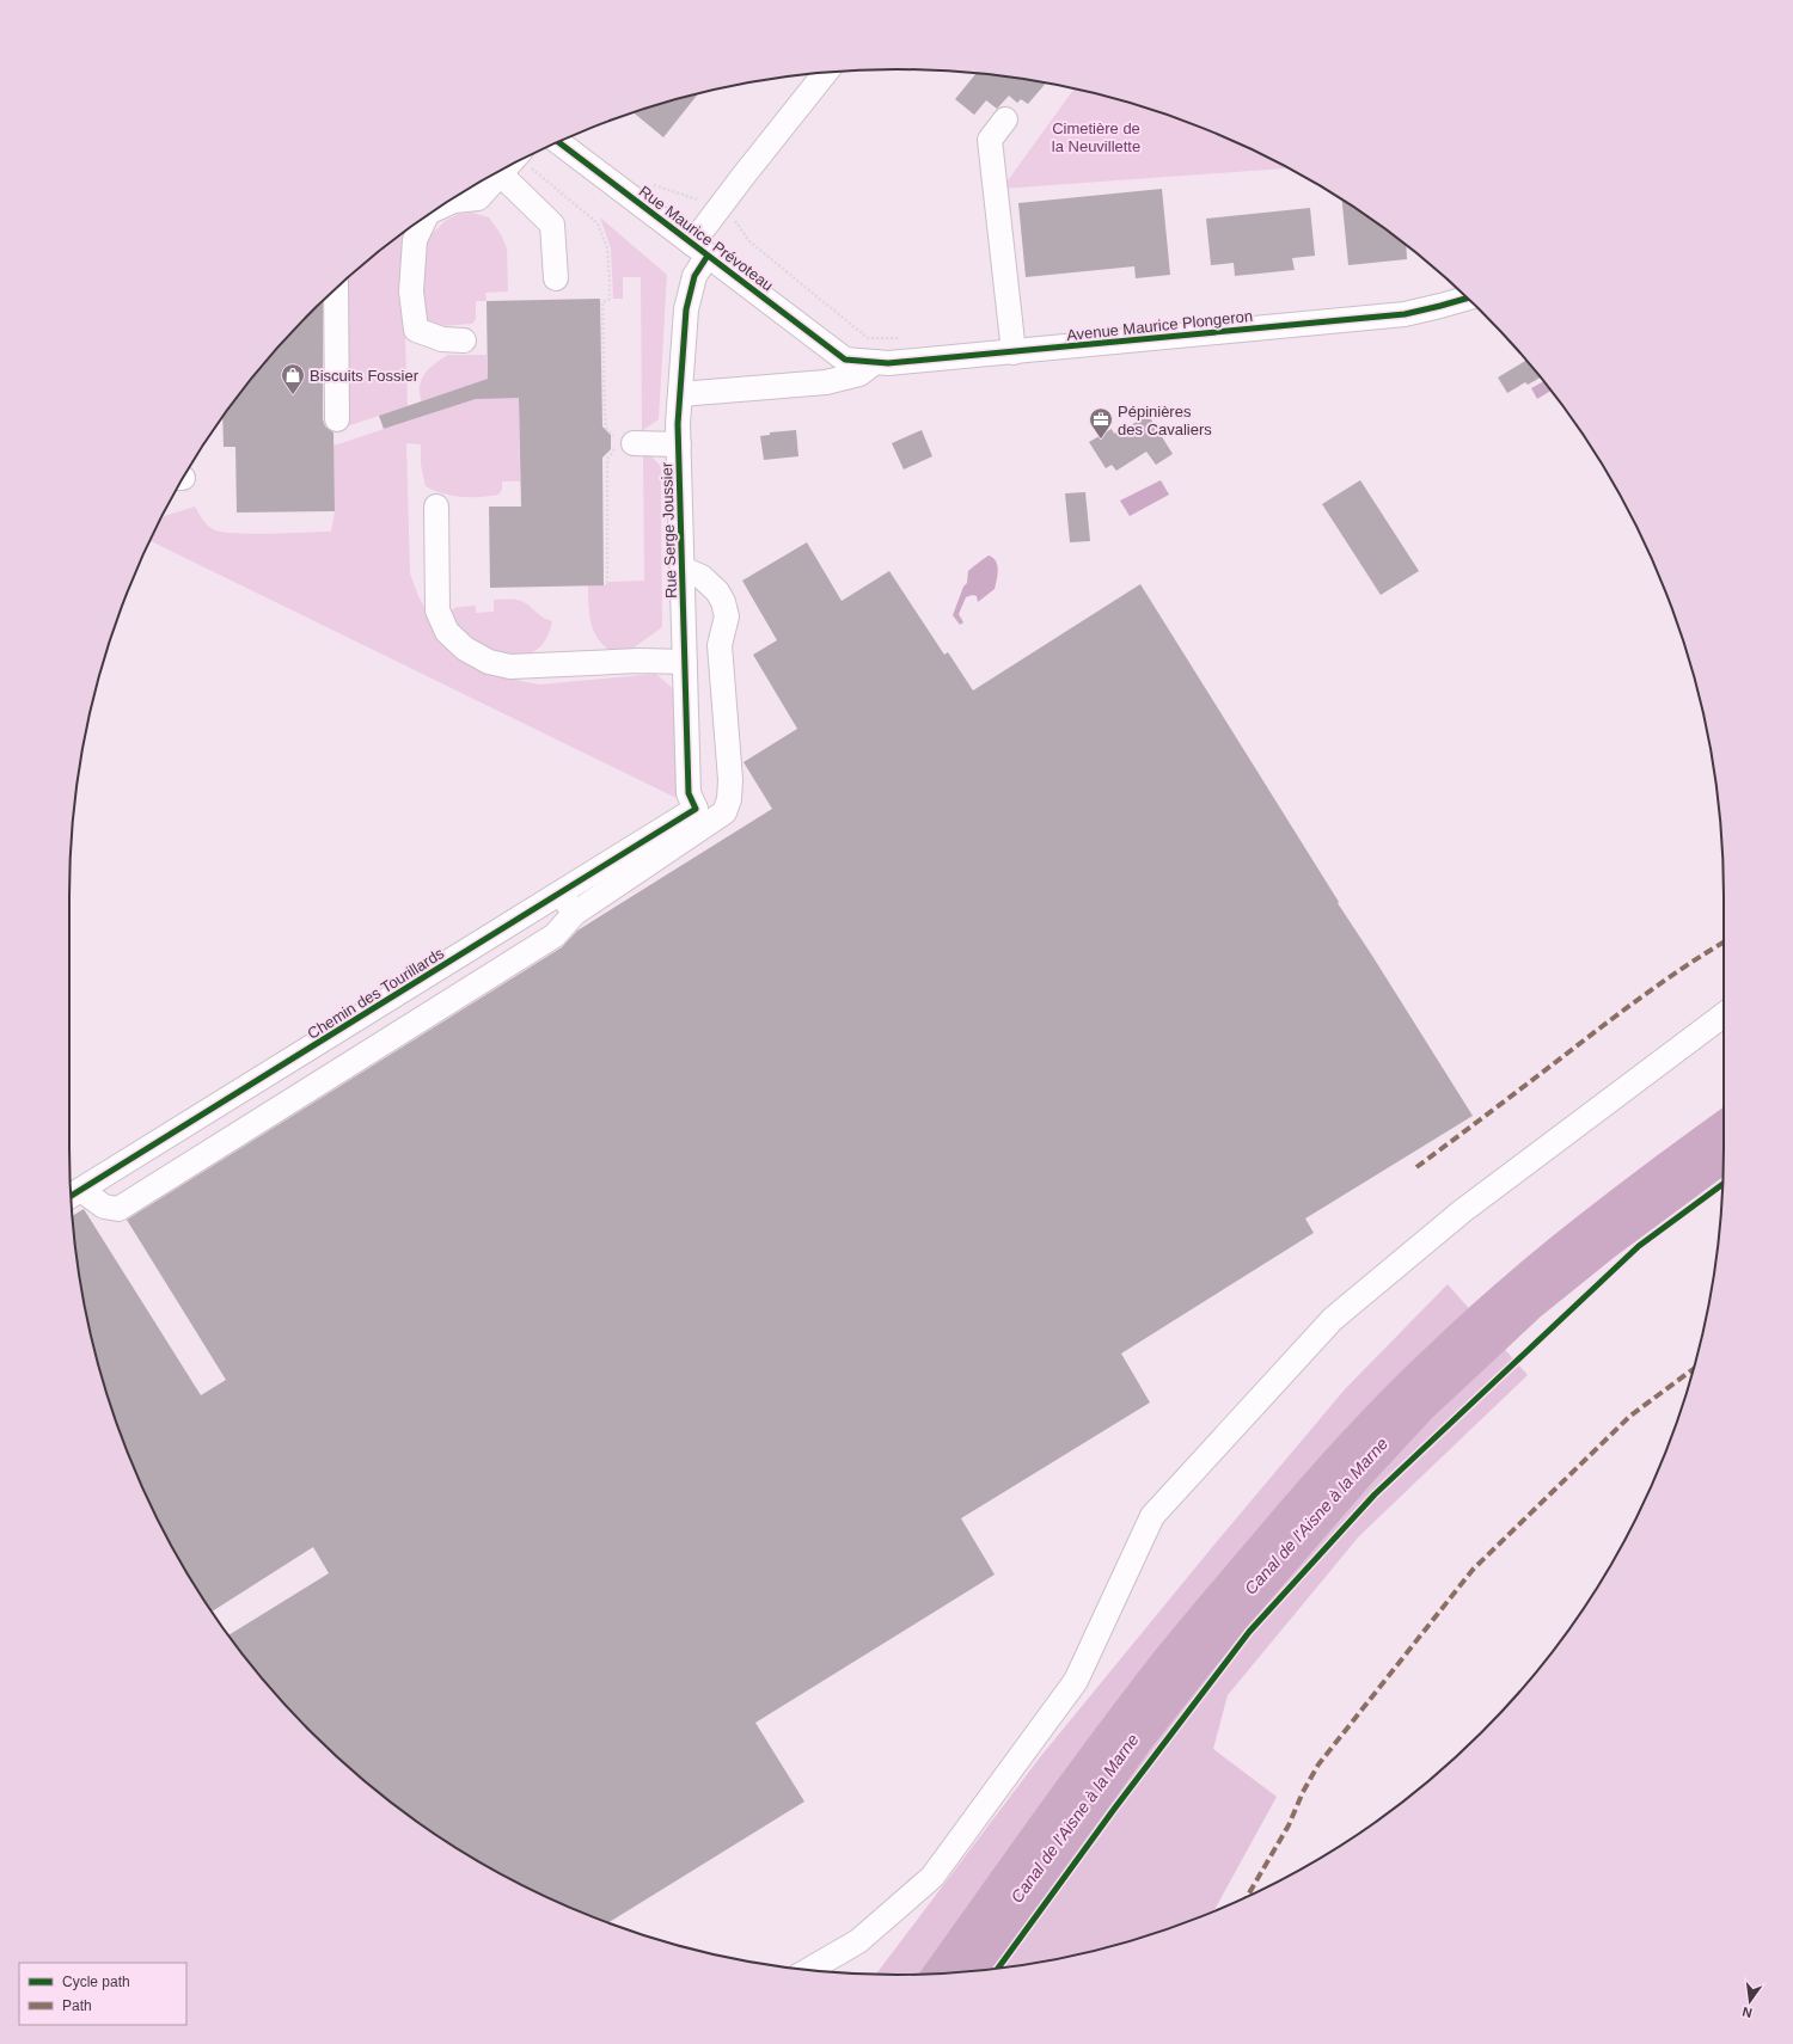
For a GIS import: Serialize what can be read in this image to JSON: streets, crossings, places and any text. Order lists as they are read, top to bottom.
{
  "streets": {
    "street": [
      "Rue Maurice Prévoteau",
      "Avenue Maurice Plongeron",
      "Rue Serge Joussier",
      "Chemin des Tourillards"
    ]
  },
  "crossings": [
    ["Rue Maurice Prévoteau", "Avenue Maurice Plongeron"],
    ["Rue Maurice Prévoteau", "Rue Serge Joussier"],
    ["Rue Serge Joussier", "Chemin des Tourillards"]
  ],
  "water": ["Canal de l'Aisne à la Marne"],
  "parks": ["Cimetière de la Neuvillette"],
  "places": {
    "shop": ["Biscuits Fossier"],
    "office": ["Pépinières des Cavaliers"]
  },
  "legend": ["Cycle path", "Path"],
  "north": "bottom"
}
